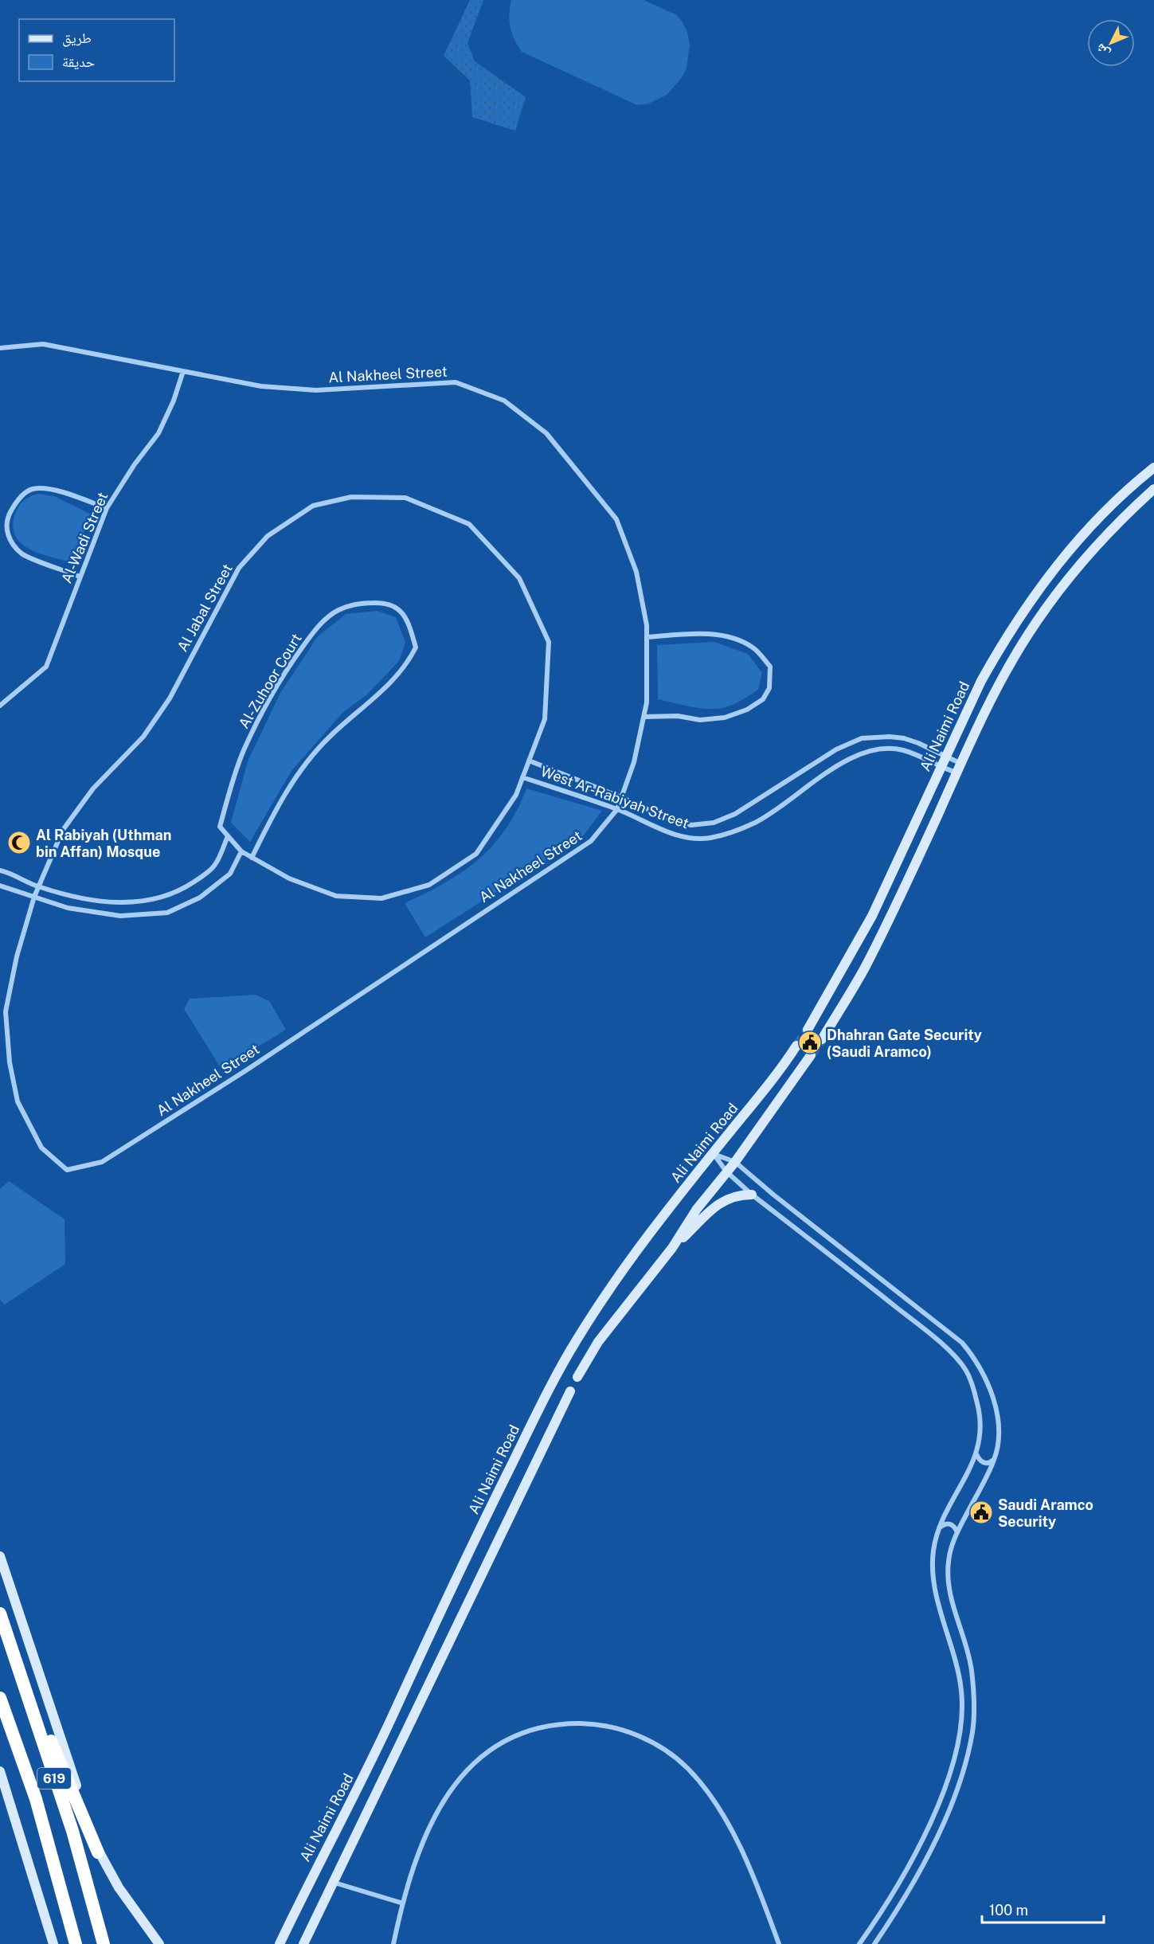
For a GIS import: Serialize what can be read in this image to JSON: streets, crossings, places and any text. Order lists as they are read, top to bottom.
{
  "streets": {
    "highway": ["619"],
    "main road": ["Ali Naimi Road"],
    "street": [
      "Al Nakheel Street",
      "Al-Wadi Street",
      "Al Jabal Street",
      "Al-Zuhoor Court",
      "West Ar-Rabiyah Street"
    ]
  },
  "crossings": [
    ["Al Nakheel Street", "Al-Wadi Street"],
    ["Al Nakheel Street", "Al Jabal Street"],
    ["Al Nakheel Street", "West Ar-Rabiyah Street"],
    ["Al Jabal Street", "Al-Zuhoor Court"],
    ["Al Jabal Street", "West Ar-Rabiyah Street"],
    ["Ali Naimi Road", "West Ar-Rabiyah Street"]
  ],
  "places": {
    "mosque": ["Al Rabiyah (Uthman bin Affan) Mosque"],
    "public building": ["Dhahran Gate Security (Saudi Aramco)", "Saudi Aramco Security"]
  },
  "legend": ["طريق", "حديقة"],
  "scale_bar": "100 m",
  "north": "bottom left"
}
